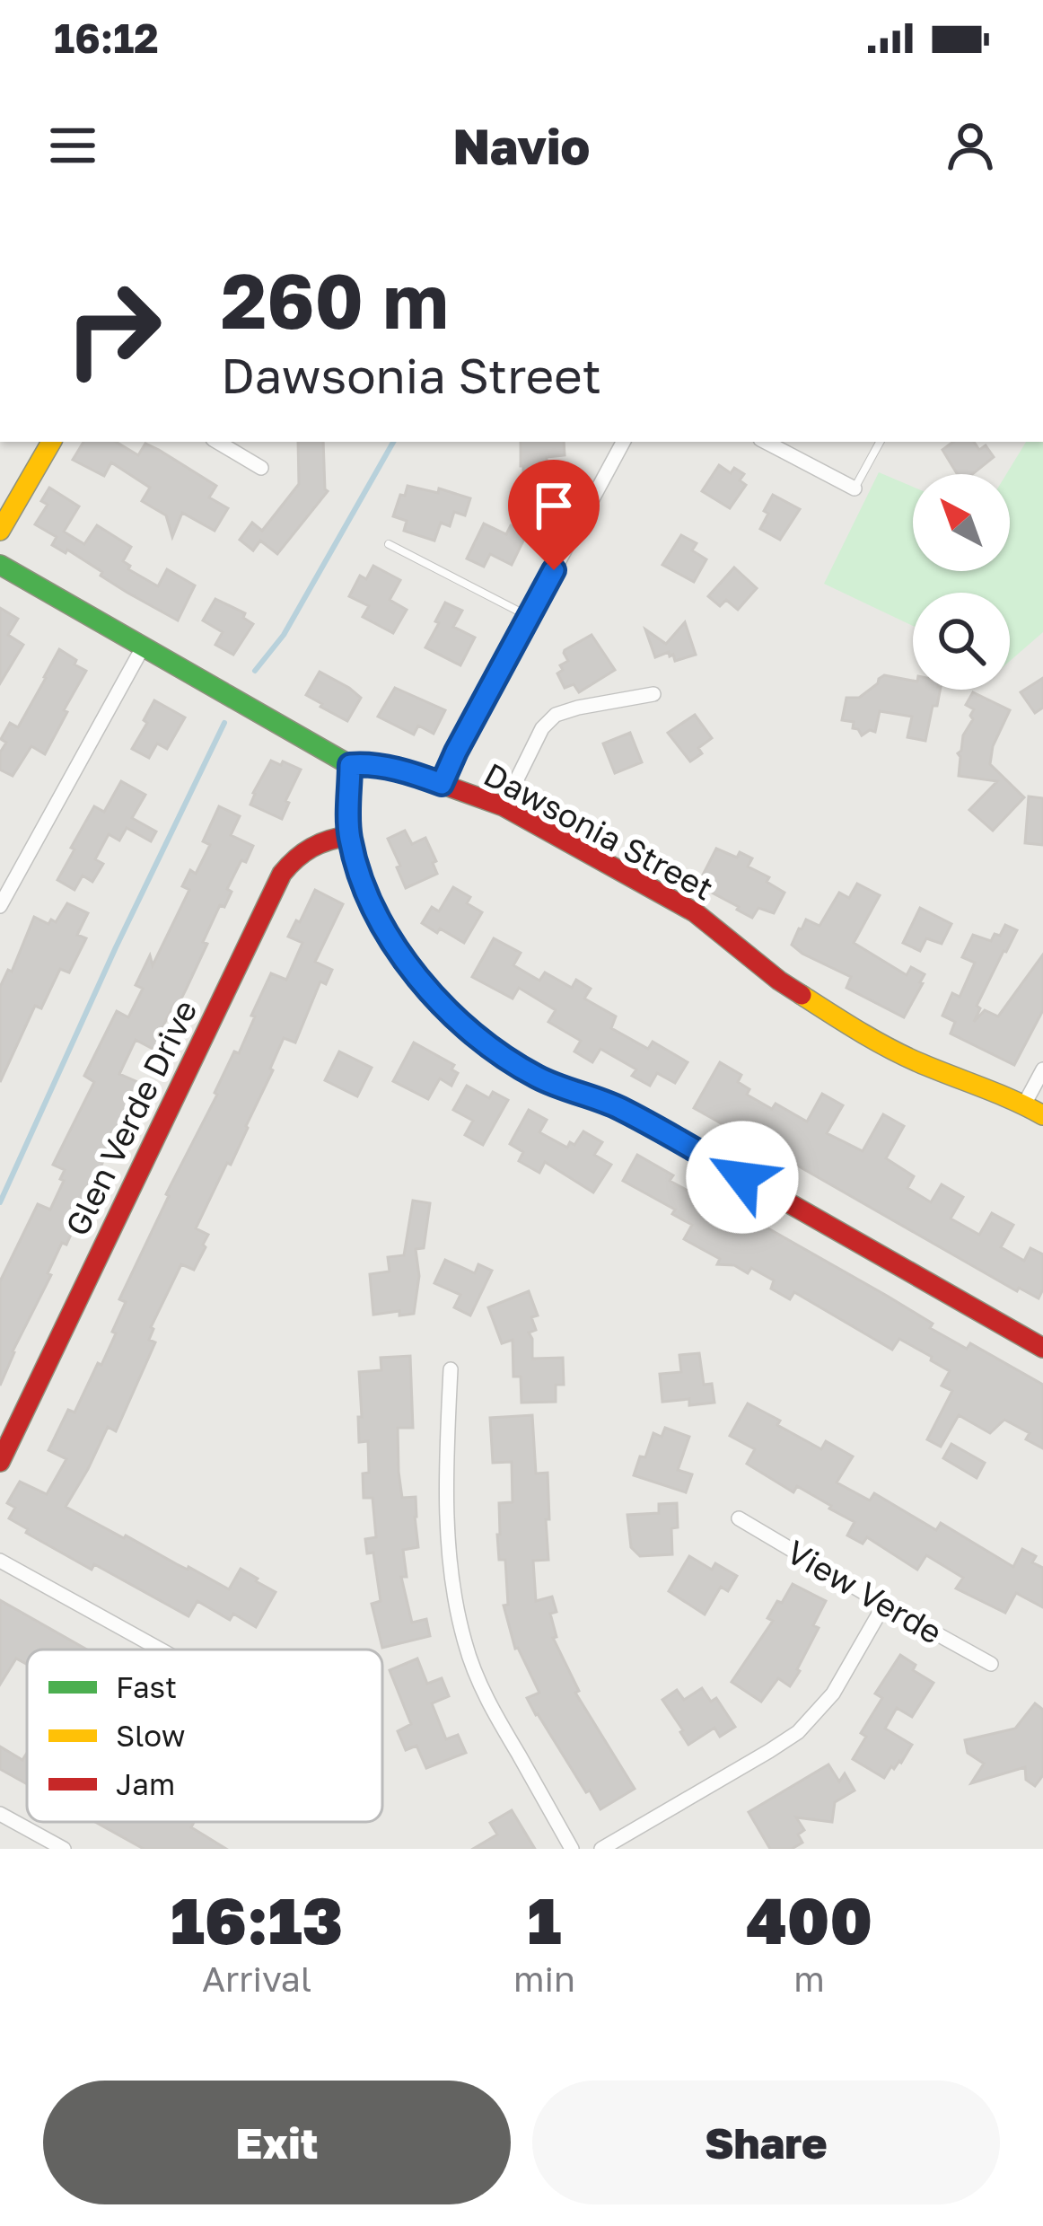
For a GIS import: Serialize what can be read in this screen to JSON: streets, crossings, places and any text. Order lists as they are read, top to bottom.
{
  "streets": {
    "street": ["Dawsonia Street", "Glen Verde Drive", "View Verde"]
  },
  "legend": ["Fast", "Slow", "Jam"],
  "north": "top left",
  "page": {
    "status": "16:12",
    "header": "Navio",
    "turn": ["260 m", "Dawsonia Street"],
    "eta": [
      "16:13",
      "Arrival",
      "1",
      "min",
      "400",
      "m"
    ],
    "buttons": ["Exit", "Share"]
  }
}
